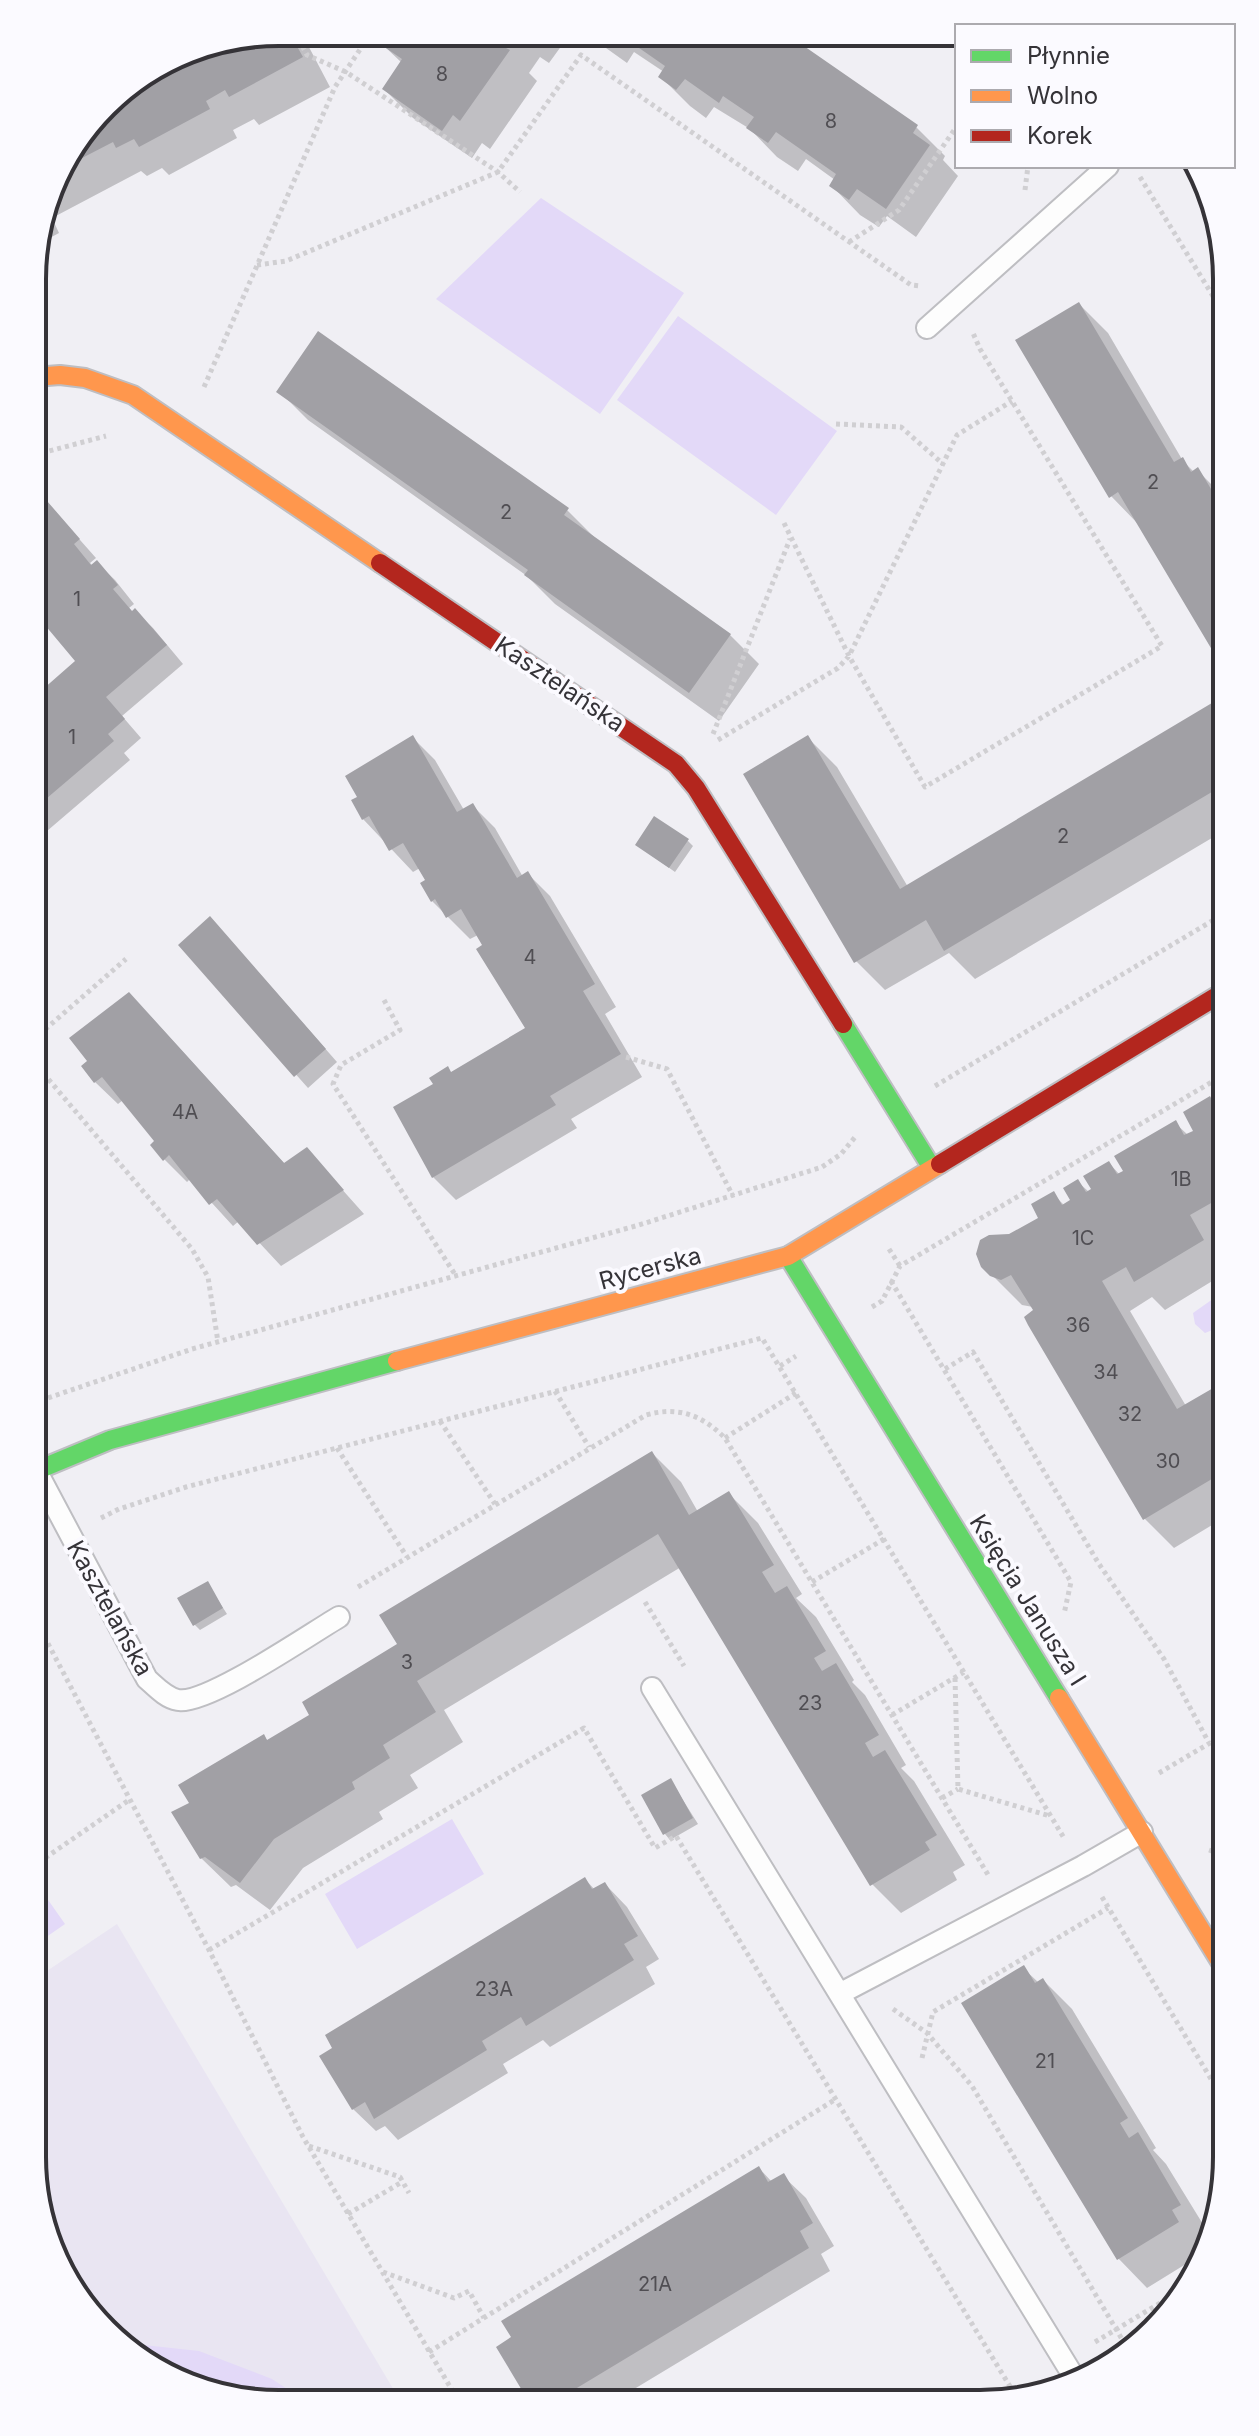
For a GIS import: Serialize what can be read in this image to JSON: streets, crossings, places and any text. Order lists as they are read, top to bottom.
{
  "streets": {
    "street": ["Kasztelańska", "Rycerska", "Księcia Janusza I"]
  },
  "crossings": [
    ["Kasztelańska", "Rycerska"],
    ["Rycerska", "Księcia Janusza I"]
  ],
  "house_numbers": [
    "8",
    "8",
    "2",
    "2",
    "1",
    "1",
    "2",
    "4",
    "4A",
    "1B",
    "1C",
    "36",
    "34",
    "32",
    "30",
    "3",
    "23",
    "23A",
    "21",
    "21A"
  ],
  "legend": ["Płynnie", "Wolno", "Korek"]
}
